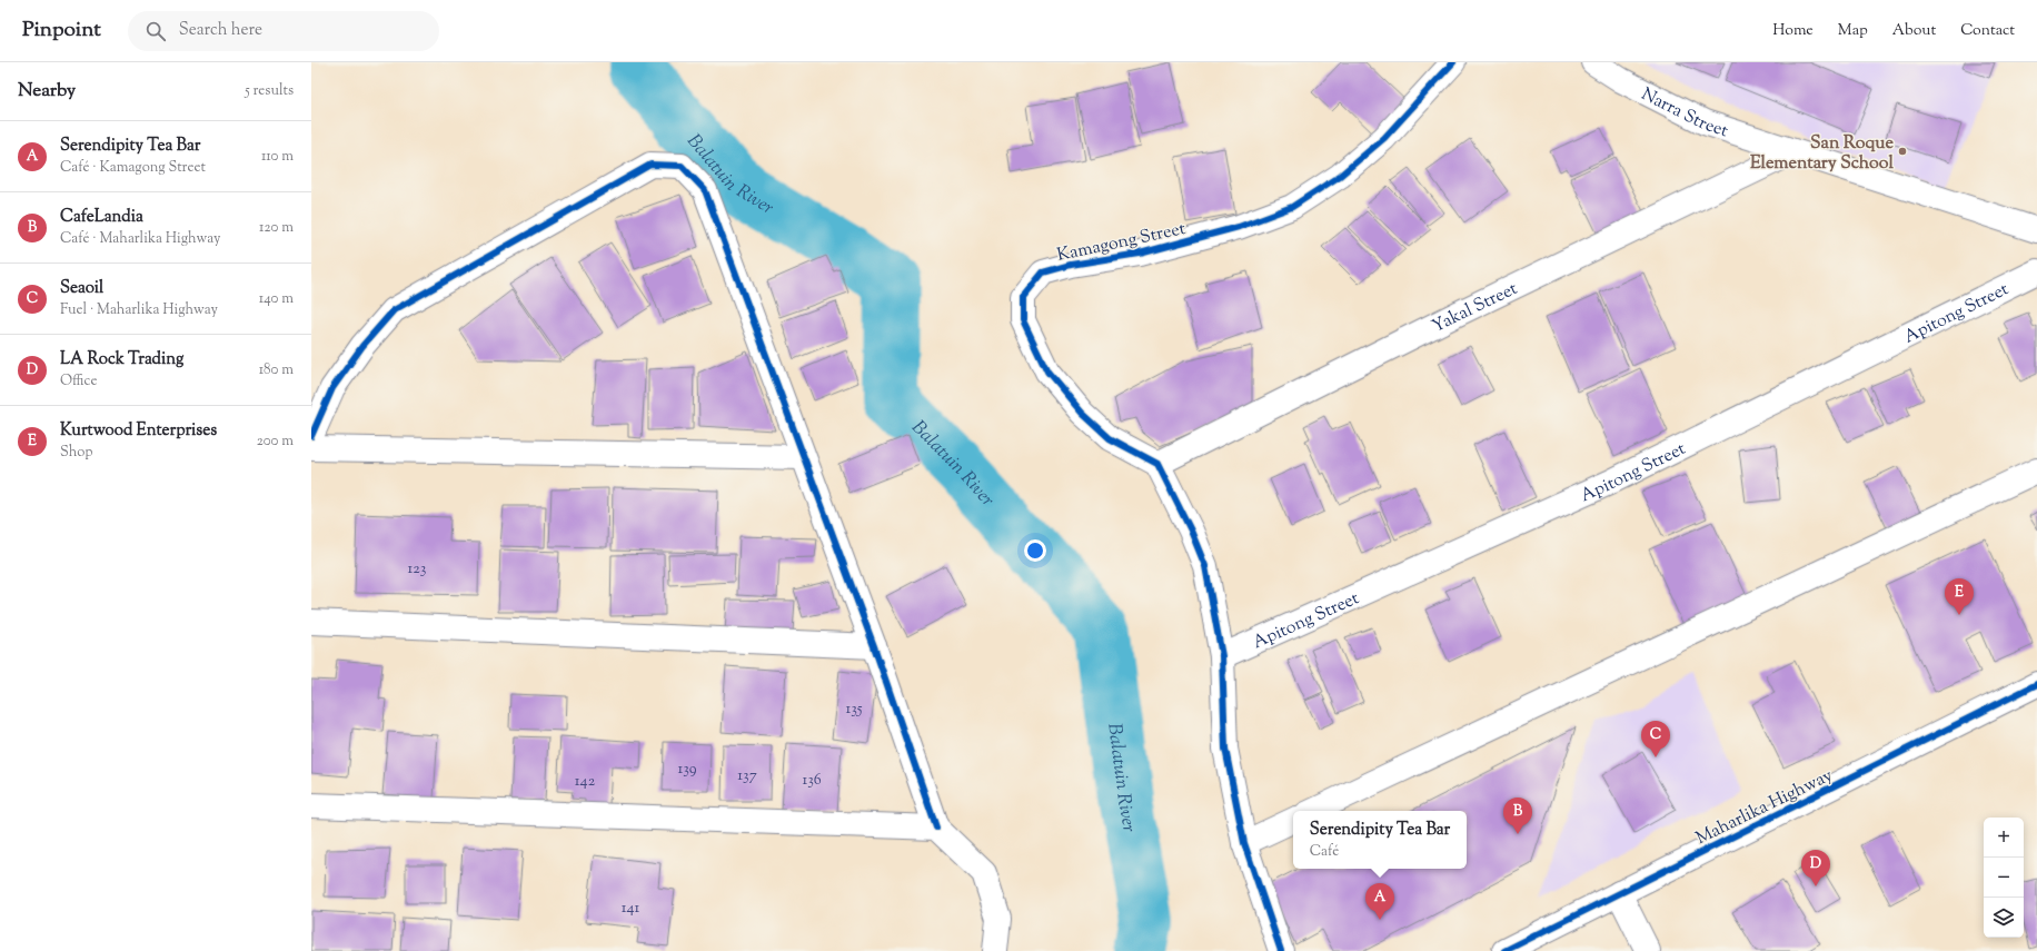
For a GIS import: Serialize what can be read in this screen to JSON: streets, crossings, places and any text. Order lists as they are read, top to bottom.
{
  "streets": {
    "street": [
      "Narra Street",
      "Kamagong Street",
      "Yakal Street",
      "Apitong Street",
      "Maharlika Highway"
    ]
  },
  "crossings": [
    ["Narra Street", "Yakal Street"],
    ["Kamagong Street", "Yakal Street"]
  ],
  "water": ["Balatuin River"],
  "places": ["San Roque Elementary School"],
  "house_numbers": [
    "123",
    "135",
    "139",
    "137",
    "136",
    "142",
    "141"
  ],
  "page": {
    "header": "Pinpoint",
    "search": "Search here",
    "nav": [
      "Home",
      "Map",
      "About",
      "Contact"
    ],
    "heading": ["Nearby", "5 results"],
    "list": [
      {
        "mark": "A",
        "name": "Serendipity Tea Bar",
        "note": "Café · Kamagong Street",
        "value": "110 m"
      },
      {
        "mark": "B",
        "name": "CafeLandia",
        "note": "Café · Maharlika Highway",
        "value": "120 m"
      },
      {
        "mark": "C",
        "name": "Seaoil",
        "note": "Fuel · Maharlika Highway",
        "value": "140 m"
      },
      {
        "mark": "D",
        "name": "LA Rock Trading",
        "note": "Office",
        "value": "180 m"
      },
      {
        "mark": "E",
        "name": "Kurtwood Enterprises",
        "note": "Shop",
        "value": "200 m"
      }
    ],
    "pins": [
      "E",
      "C",
      "B",
      "D",
      "A"
    ],
    "popup": ["Serendipity Tea Bar", "Café"],
    "map_buttons": ["+", "−"]
  }
}
